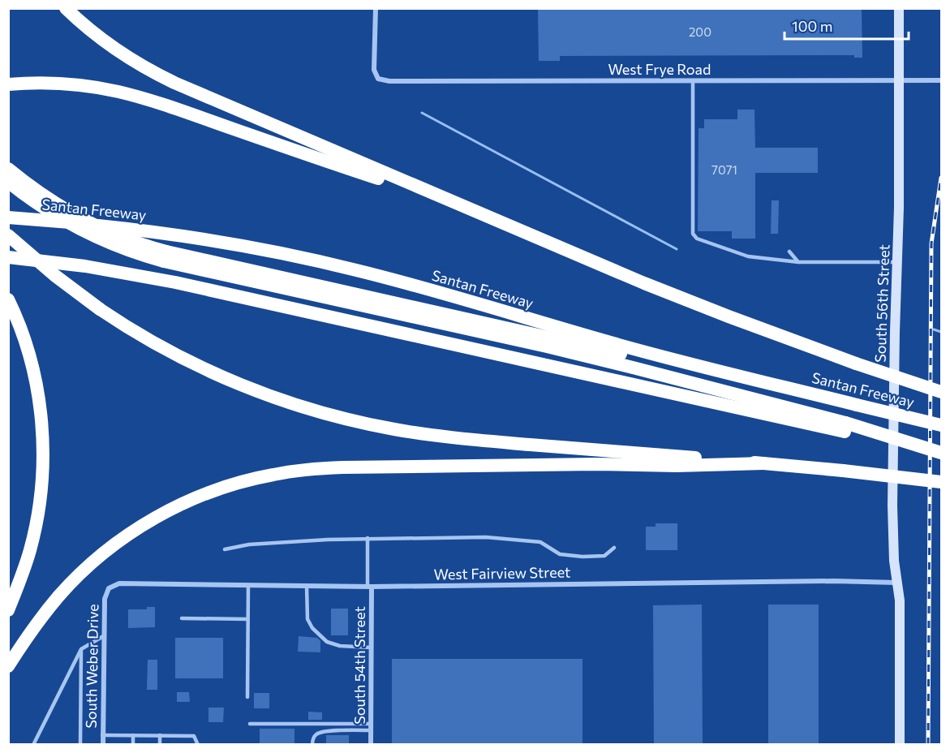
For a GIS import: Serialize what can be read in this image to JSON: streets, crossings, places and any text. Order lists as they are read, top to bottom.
{
  "streets": {
    "highway": ["Santan Freeway"],
    "main road": ["South 56th Street"],
    "street": [
      "West Frye Road",
      "West Fairview Street",
      "South 54th Street",
      "South Weber Drive"
    ]
  },
  "crossings": [
    ["West Frye Road", "South 56th Street"],
    ["South 56th Street", "West Fairview Street"],
    ["West Fairview Street", "South 54th Street"],
    ["West Fairview Street", "South Weber Drive"]
  ],
  "house_numbers": ["200", "7071"],
  "scale_bar": "100 m"
}
